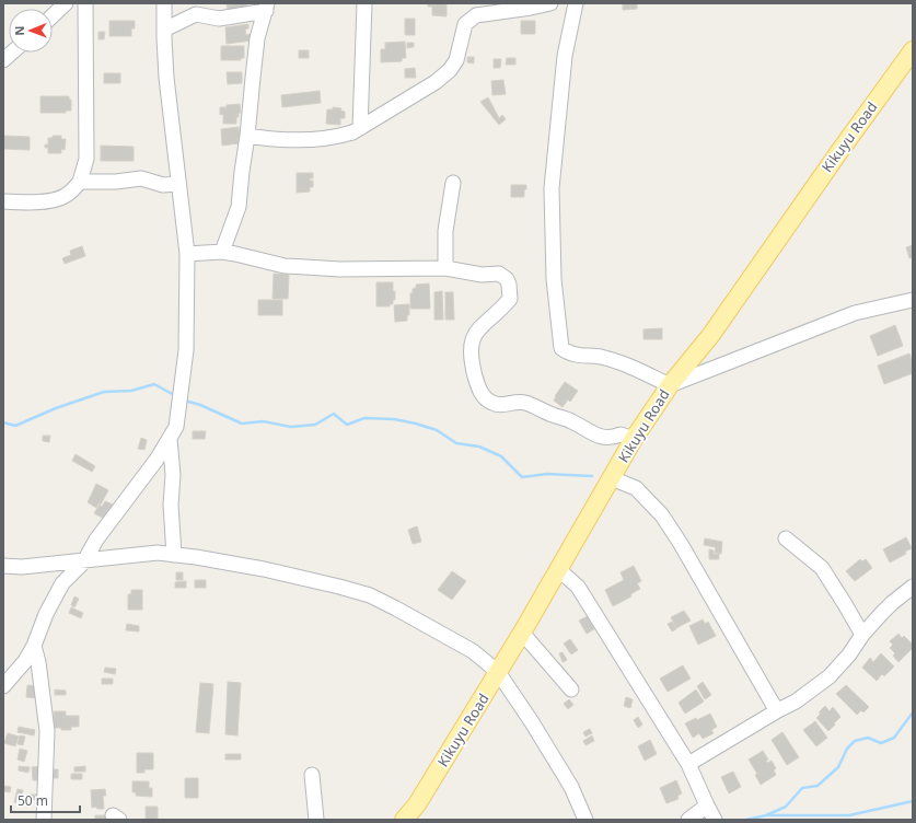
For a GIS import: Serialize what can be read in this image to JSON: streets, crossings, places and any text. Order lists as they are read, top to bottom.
{
  "streets": {
    "main road": ["Kikuyu Road"]
  },
  "scale_bar": "50 m",
  "north": "left"
}
